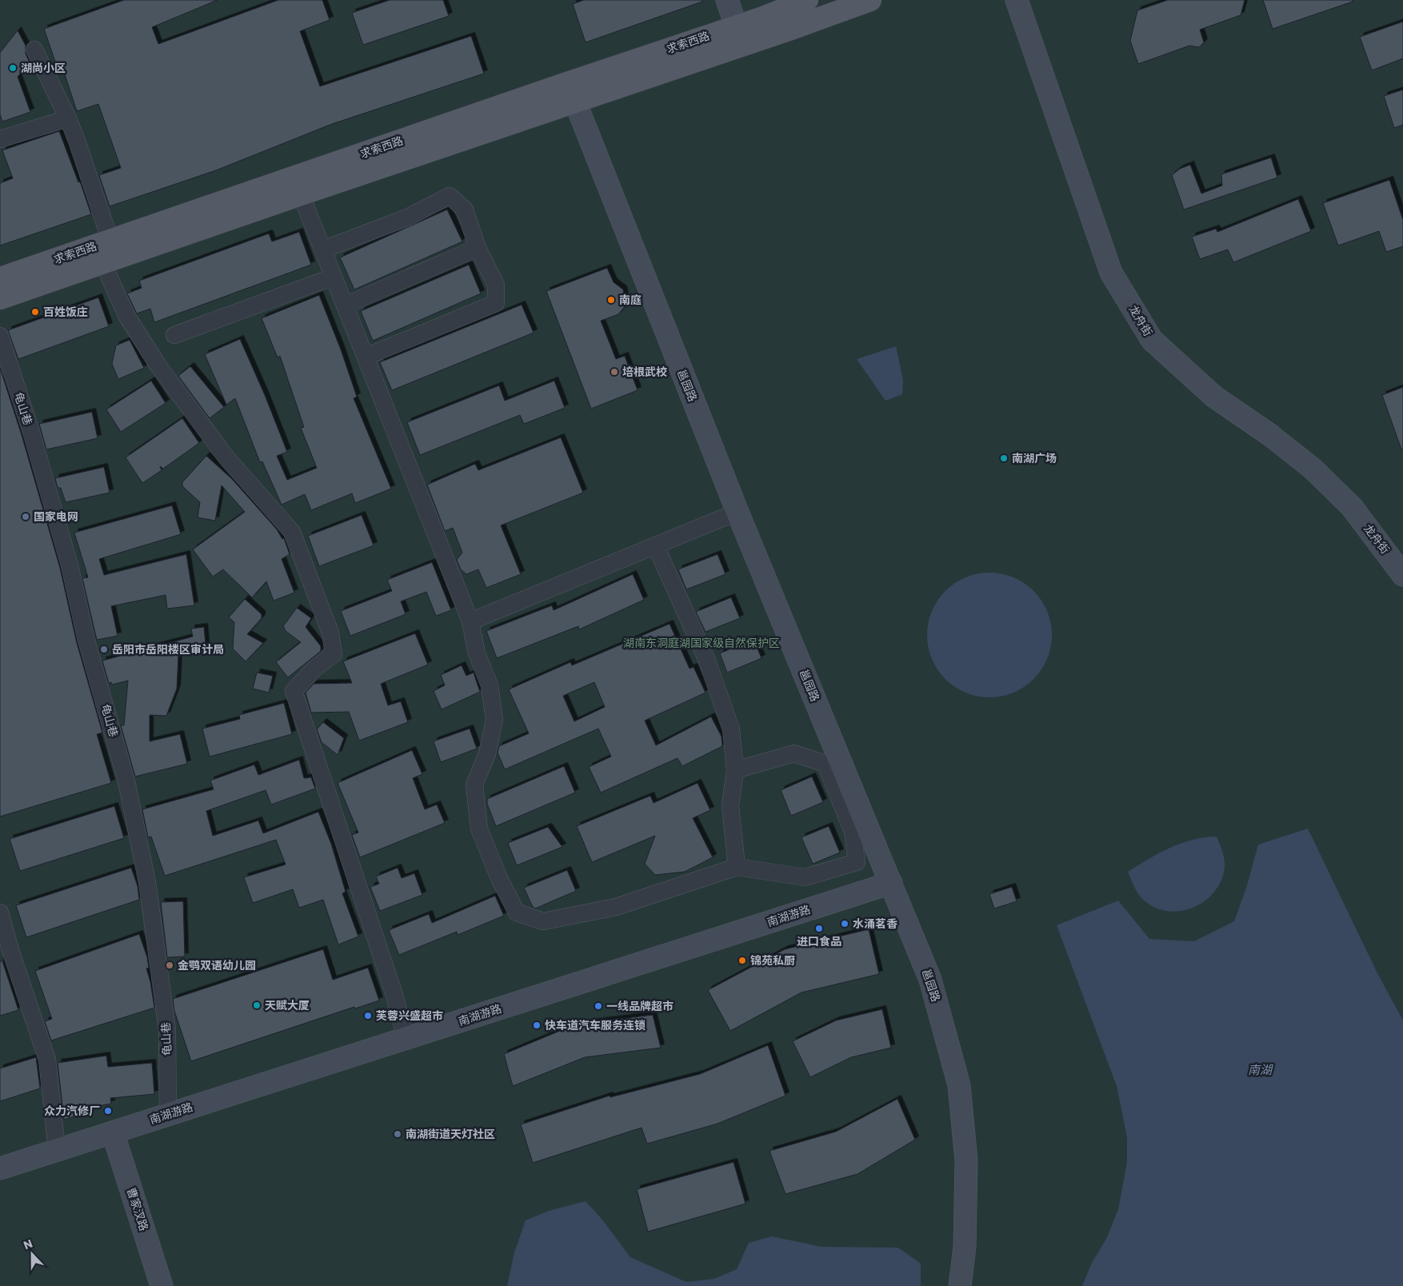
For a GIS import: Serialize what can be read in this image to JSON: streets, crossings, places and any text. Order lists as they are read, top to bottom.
{
  "streets": {
    "main road": ["求索西路"],
    "street": [
      "龙舟街",
      "邕园路",
      "龟山巷",
      "南湖游路",
      "曹家汊路"
    ]
  },
  "crossings": [
    ["求索西路", "邕园路"],
    ["邕园路", "南湖游路"],
    ["龟山巷", "南湖游路"],
    ["南湖游路", "曹家汊路"]
  ],
  "water": ["南湖"],
  "parks": ["湖南东洞庭湖国家级自然保护区"],
  "places": [
    "湖尚小区",
    "南庭",
    "百姓饭庄",
    "培根武校",
    "南湖广场",
    "国家电网",
    "岳阳市岳阳楼区审计局",
    "水涌茗香",
    "进口食品",
    "锦苑私厨",
    "金鹗双语幼儿园",
    "天赋大厦",
    "一线品牌超市",
    "芙蓉兴盛超市",
    "快车道汽车服务连锁",
    "众力汽修厂",
    "南湖街道天灯社区"
  ],
  "north": "top"
}
